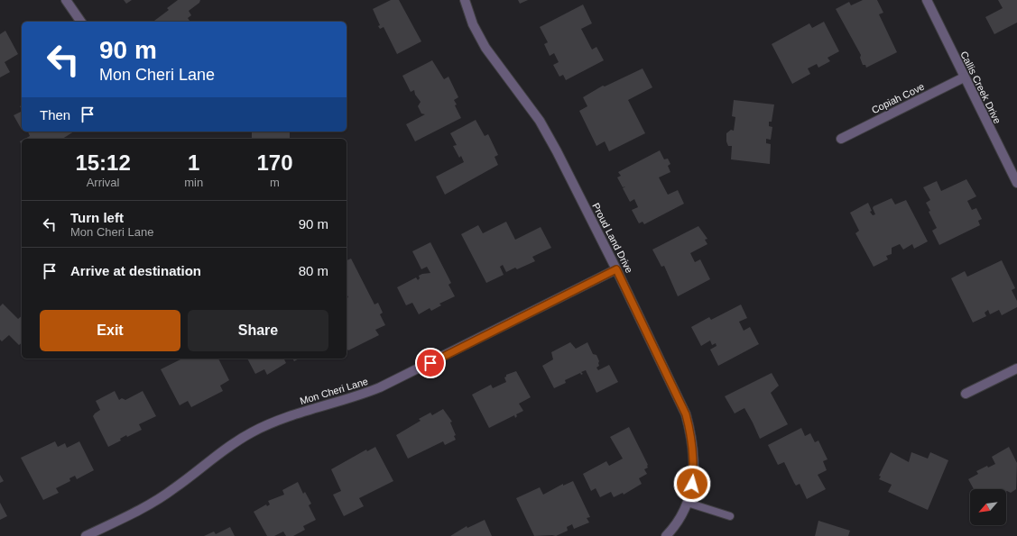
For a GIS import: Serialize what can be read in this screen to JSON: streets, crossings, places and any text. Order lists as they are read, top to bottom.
{
  "streets": {
    "street": [
      "Callis Creek Drive",
      "Copiah Cove",
      "Proud Land Drive",
      "Mon Cheri Lane"
    ]
  },
  "crossings": [
    ["Callis Creek Drive", "Copiah Cove"],
    ["Proud Land Drive", "Mon Cheri Lane"]
  ],
  "north": "bottom left",
  "page": {
    "turn": ["90 m", "Mon Cheri Lane"],
    "then": "Then",
    "eta": [
      "15:12",
      "Arrival",
      "1",
      "min",
      "170",
      "m"
    ],
    "list": [
      {
        "name": "Turn left",
        "note": "Mon Cheri Lane",
        "value": "90 m"
      },
      {
        "name": "Arrive at destination",
        "value": "80 m"
      }
    ],
    "buttons": ["Exit", "Share"]
  }
}
